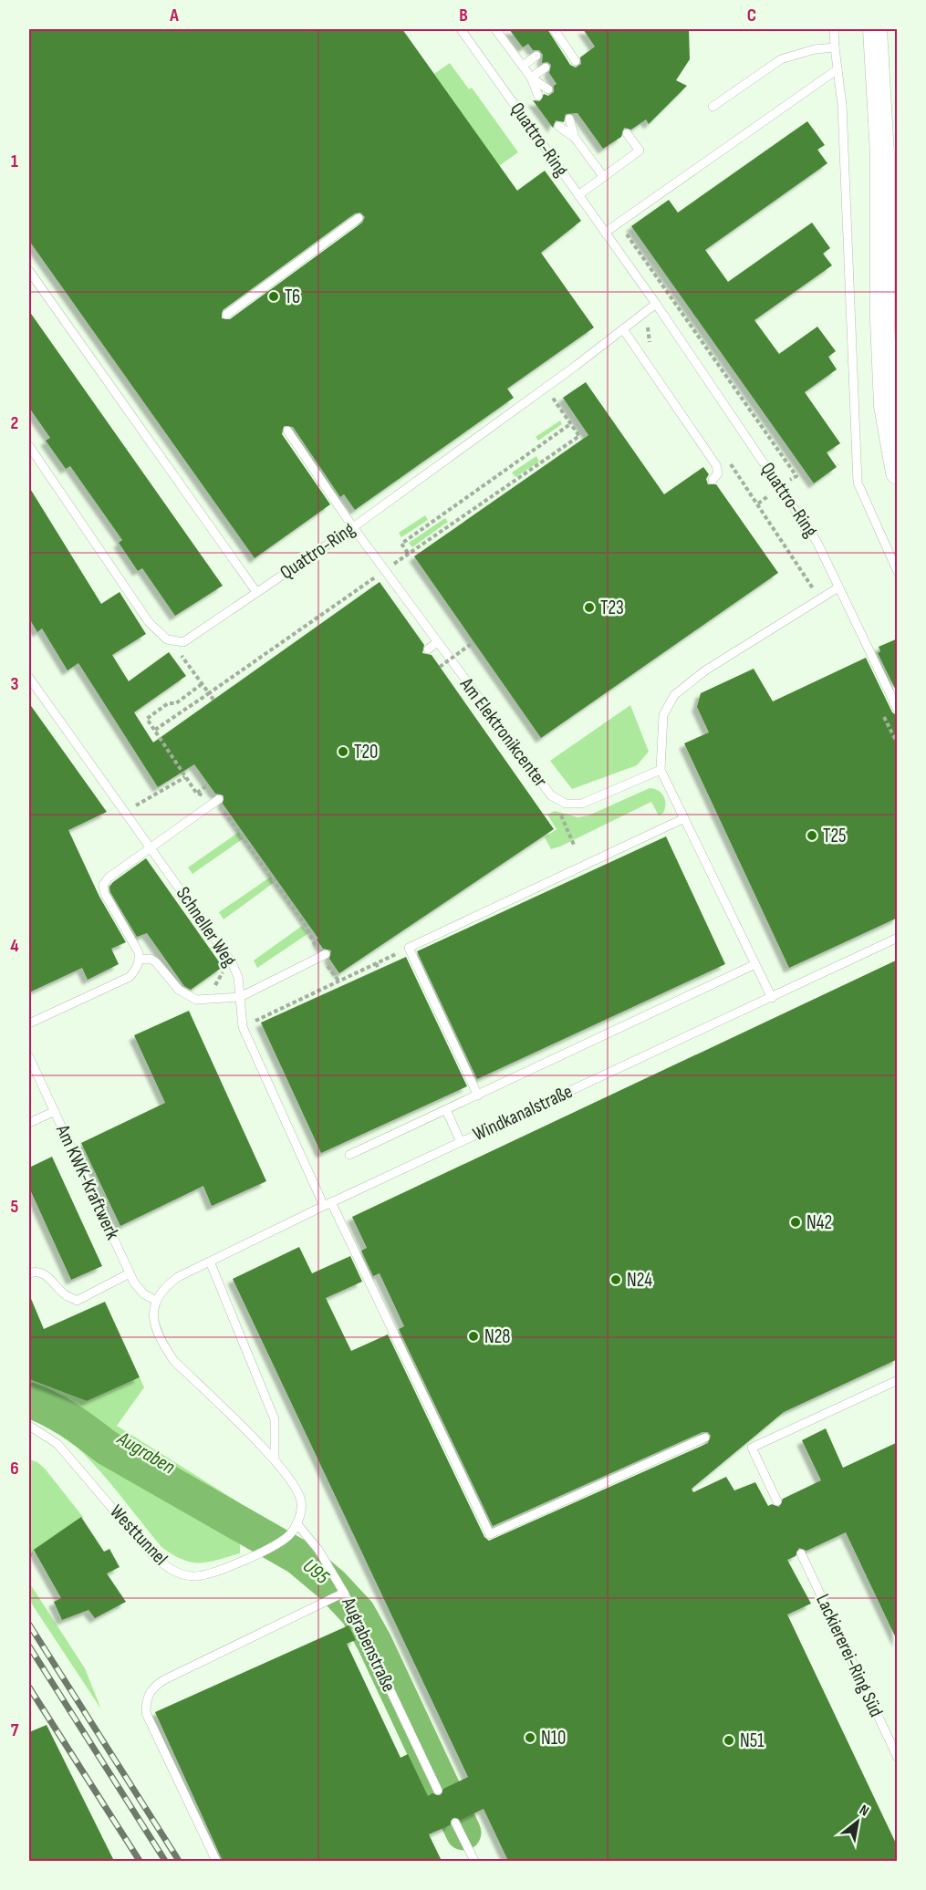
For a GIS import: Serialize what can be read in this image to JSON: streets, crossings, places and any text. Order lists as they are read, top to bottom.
{
  "streets": {
    "lane": [
      "Quattro-Ring",
      "Am Elektronikcenter",
      "Schneller Weg",
      "Windkanalstraße",
      "Am KWK-Kraftwerk",
      "Westtunnel",
      "Augrabenstraße",
      "Lackiererei-Ring Süd"
    ]
  },
  "crossings": [
    ["Quattro-Ring", "Am Elektronikcenter"],
    ["Schneller Weg", "Windkanalstraße"],
    ["Windkanalstraße", "Am KWK-Kraftwerk"],
    ["Westtunnel", "Augrabenstraße"]
  ],
  "water": ["Augraben", "U95"],
  "places": [
    "T6",
    "T23",
    "T20",
    "T25",
    "N42",
    "N24",
    "N28",
    "N10",
    "N51"
  ],
  "north": "top right",
  "grid": {
    "columns": ["A", "B", "C"],
    "rows": [
      "1",
      "2",
      "3",
      "4",
      "5",
      "6",
      "7"
    ]
  }
}
